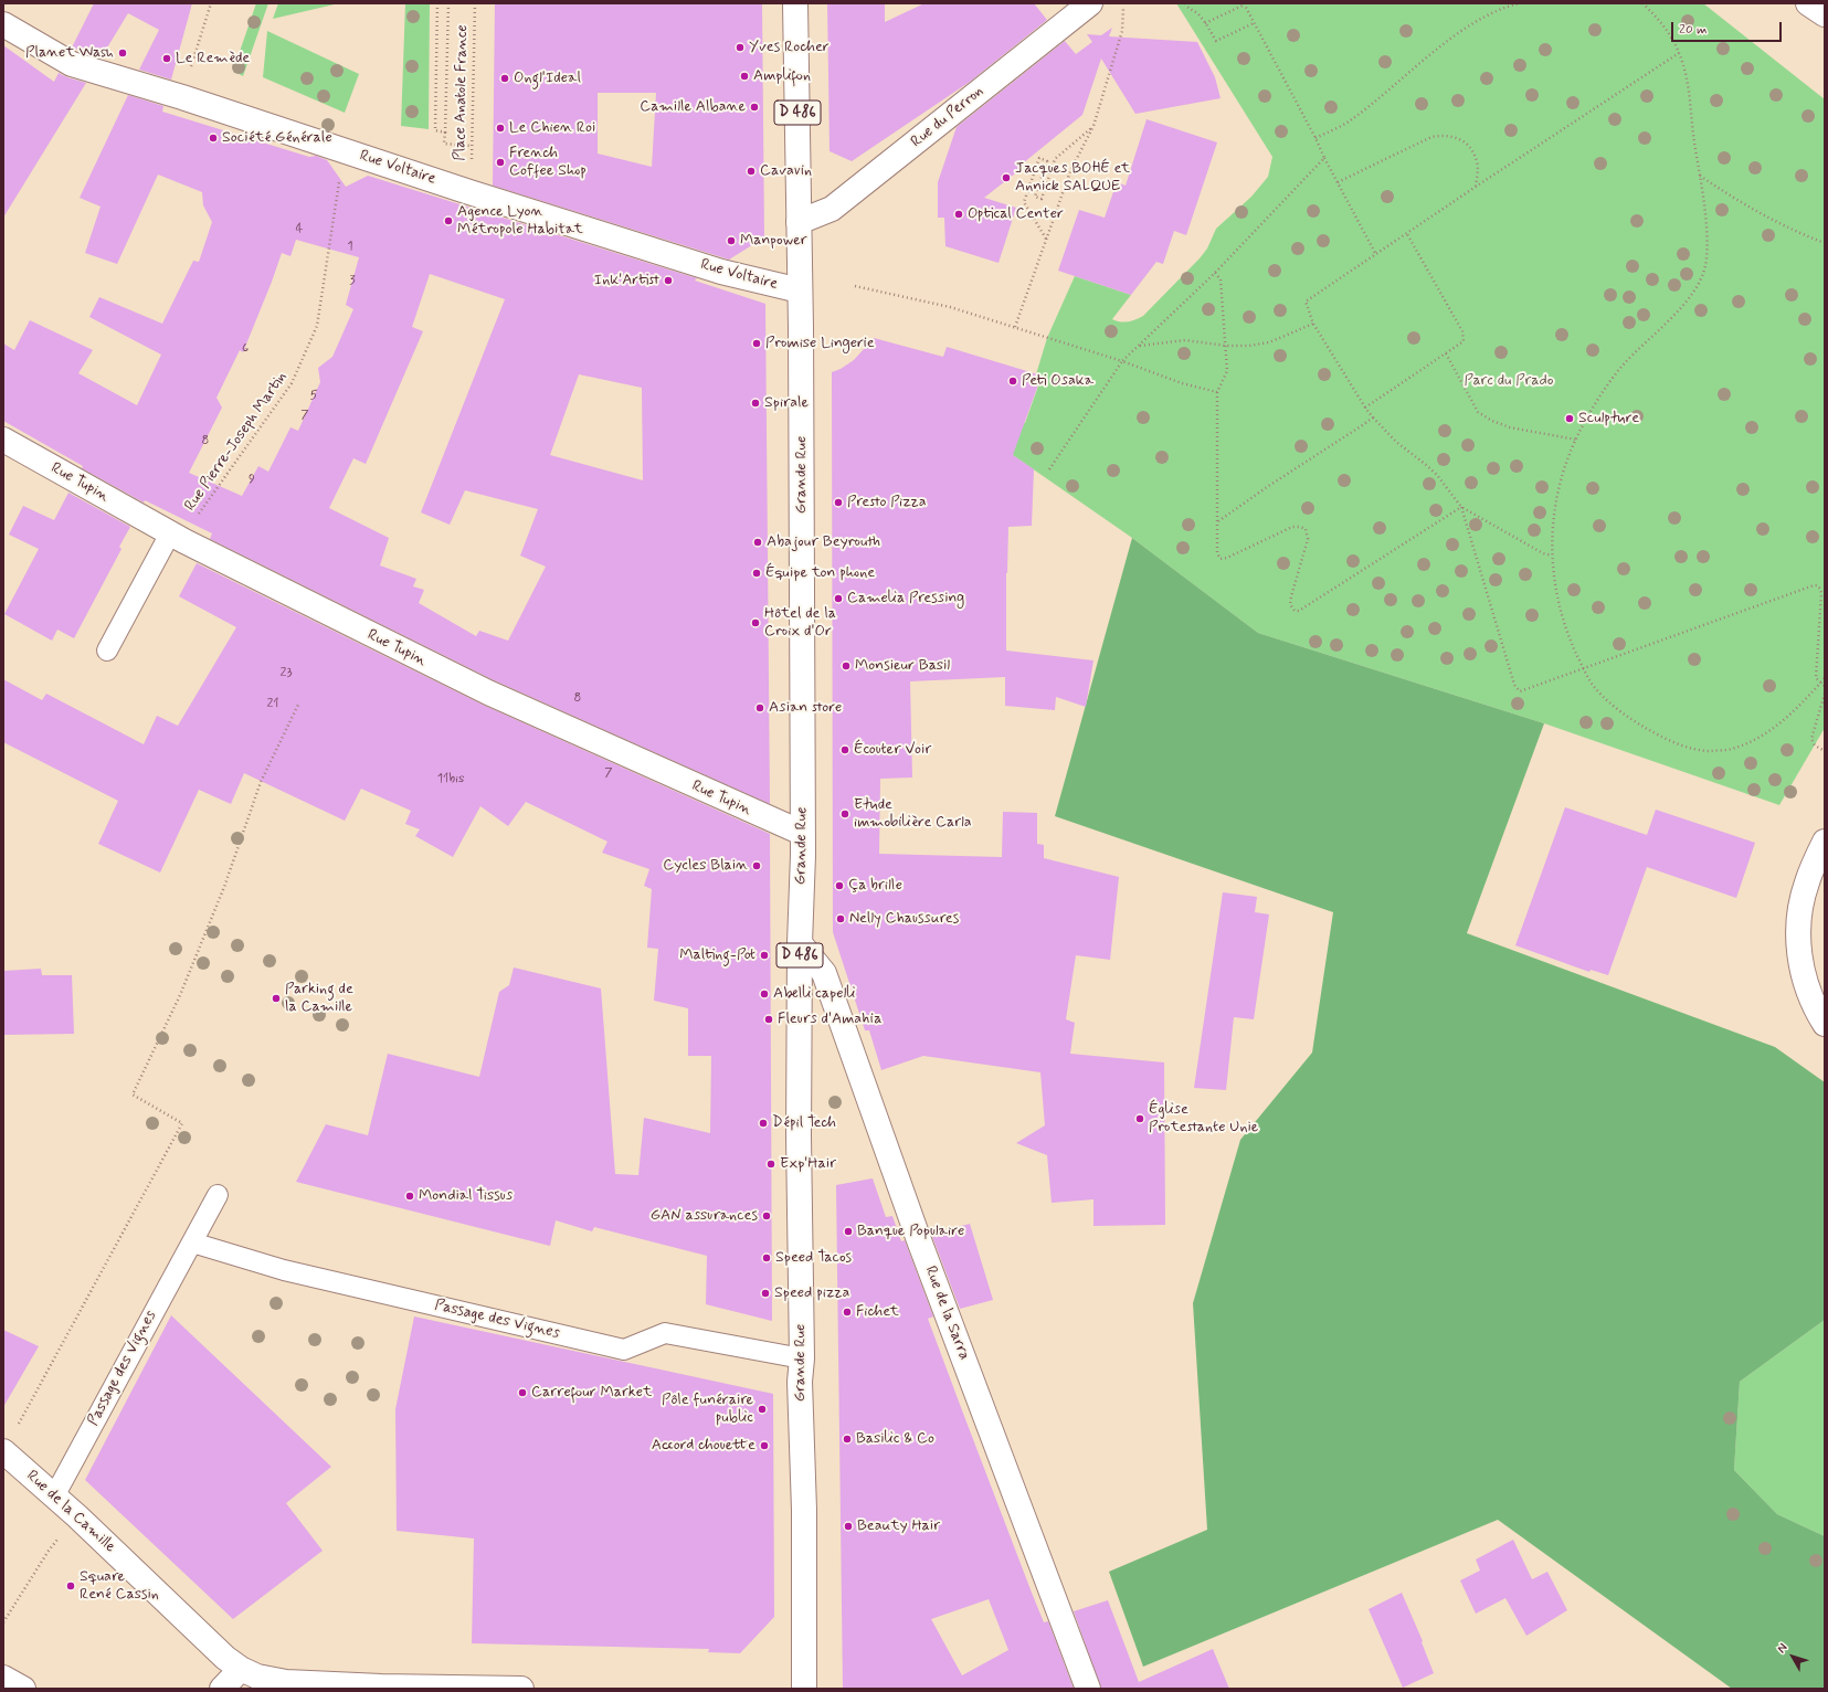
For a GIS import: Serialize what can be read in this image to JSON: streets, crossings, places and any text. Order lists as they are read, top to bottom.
{
  "streets": {
    "street": [
      "D 486",
      "Rue du Perron",
      "Rue Voltaire",
      "Grande Rue",
      "Rue Tupin",
      "Rue de la Sarra",
      "Rue de la Camille"
    ],
    "lane": ["Passage des Vignes"],
    "path": ["Place Anatole France", "Rue Pierre-Joseph Martin"]
  },
  "crossings": [
    ["Rue du Perron", "Grande Rue"],
    ["Rue Voltaire", "Rue Pierre-Joseph Martin"],
    ["Rue Voltaire", "Grande Rue"],
    ["Rue Pierre-Joseph Martin", "Rue Tupin"],
    ["Grande Rue", "Rue Tupin"],
    ["Grande Rue", "Rue de la Sarra"],
    ["Grande Rue", "Passage des Vignes"],
    ["Passage des Vignes", "Rue de la Camille"]
  ],
  "parks": ["Parc du Prado"],
  "places": [
    "Yves Rocher",
    "Planet Wash",
    "Le Remède",
    "Amplifon",
    "Ongl'Ideal",
    "Camille Albane",
    "Le Chien Roi",
    "Société Générale",
    "French Coffee Shop",
    "Cavavin",
    "Jacques BOHÉ et Annick SALQUE",
    "Optical Center",
    "Agence Lyon Métropole Habitat",
    "Manpower",
    "Ink'Artist",
    "Promise Lingerie",
    "Peti Osaka",
    "Spirale",
    "Sculpture",
    "Presto Pizza",
    "Abajour Beyrouth",
    "Équipe ton phone",
    "Camelia Pressing",
    "Hôtel de la Croix d'Or",
    "Monsieur Basil",
    "Asian store",
    "Écouter Voir",
    "Etude immobilière Carla",
    "Cycles Blain",
    "Ça brille",
    "Nelly Chaussures",
    "Malting-Pot",
    "Abelli capelli",
    "Parking de la Camille",
    "Fleurs d'Amahia",
    "Église Protestante Unie",
    "Dépil Tech",
    "Exp'Hair",
    "Mondial Tissus",
    "GAN assurances",
    "Banque Populaire",
    "Speed Tacos",
    "Speed pizza",
    "Fichet",
    "Carrefour Market",
    "Pôle funéraire public",
    "Basilic & Co",
    "Accord chouette",
    "Beauty Hair",
    "Square René Cassin"
  ],
  "house_numbers": [
    "4",
    "1",
    "3",
    "6",
    "5",
    "7",
    "8",
    "9",
    "23",
    "8",
    "21",
    "7",
    "11bis"
  ],
  "scale_bar": "20 m",
  "north": "top left"
}
